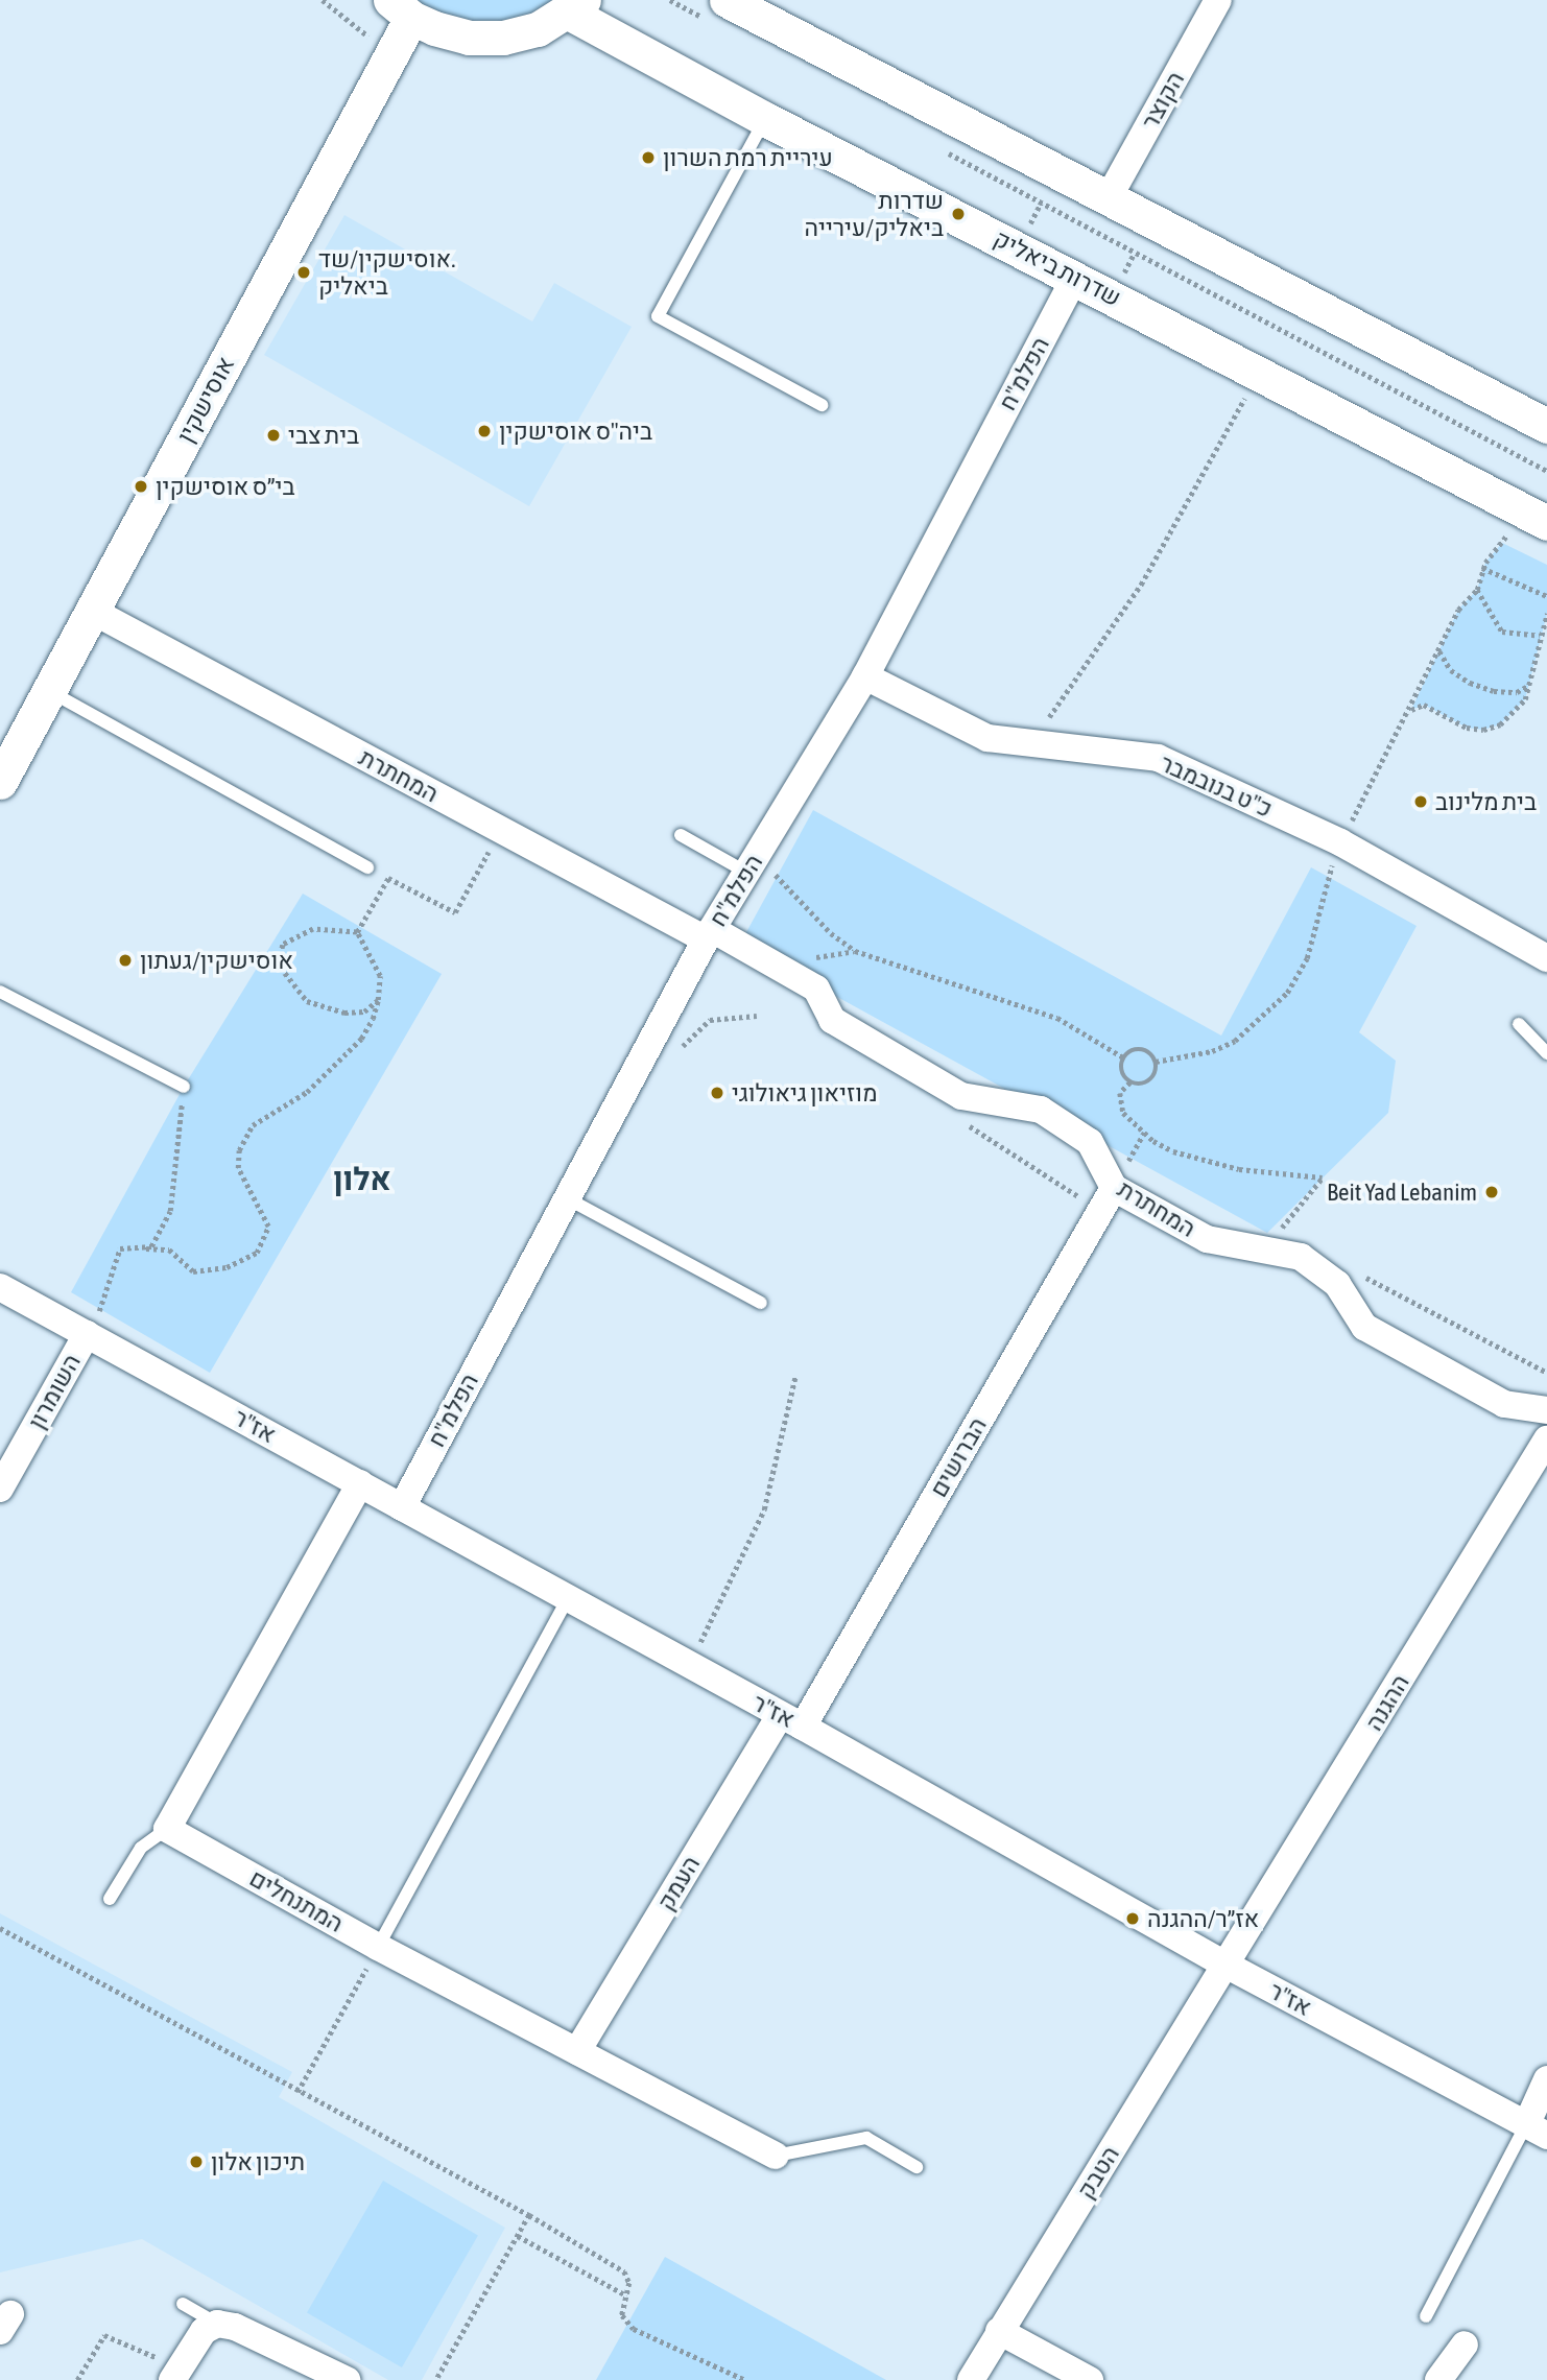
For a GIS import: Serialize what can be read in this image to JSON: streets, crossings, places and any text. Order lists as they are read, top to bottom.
{
  "streets": {
    "street": [
      "הקוצר",
      "שדרות ביאליק",
      "הפלמ\"ח",
      "אוסישקין",
      "המחתרת",
      "כ\"ט בנובמבר",
      "השומרון",
      "אז\"ר",
      "הברושים",
      "ההגנה",
      "העמק",
      "המתנחלים",
      "הטבק"
    ]
  },
  "crossings": [
    ["שדרות ביאליק", "הפלמ\"ח"],
    ["הפלמ\"ח", "המחתרת"],
    ["הפלמ\"ח", "כ\"ט בנובמבר"],
    ["הפלמ\"ח", "אז\"ר"],
    ["אוסישקין", "המחתרת"],
    ["המחתרת", "הברושים"],
    ["השומרון", "אז\"ר"],
    ["אז\"ר", "הברושים"],
    ["אז\"ר", "ההגנה"],
    ["אז\"ר", "העמק"],
    ["אז\"ר", "הטבק"],
    ["הברושים", "העמק"],
    ["ההגנה", "הטבק"],
    ["העמק", "המתנחלים"]
  ],
  "districts": ["אלון"],
  "places": [
    "עיריית רמת השרון",
    "שדרות ביאליק/עירייה",
    "אוסישקין/שד. ביאליק",
    "ביה\"ס אוסישקין",
    "בית צבי",
    "בי״ס אוסישקין",
    "בית מלינוב",
    "אוסישקין/געתון",
    "מוזיאון גיאולוגי",
    "Beit Yad Lebanim",
    "אז״ר/ההגנה",
    "תיכון אלון"
  ]
}
